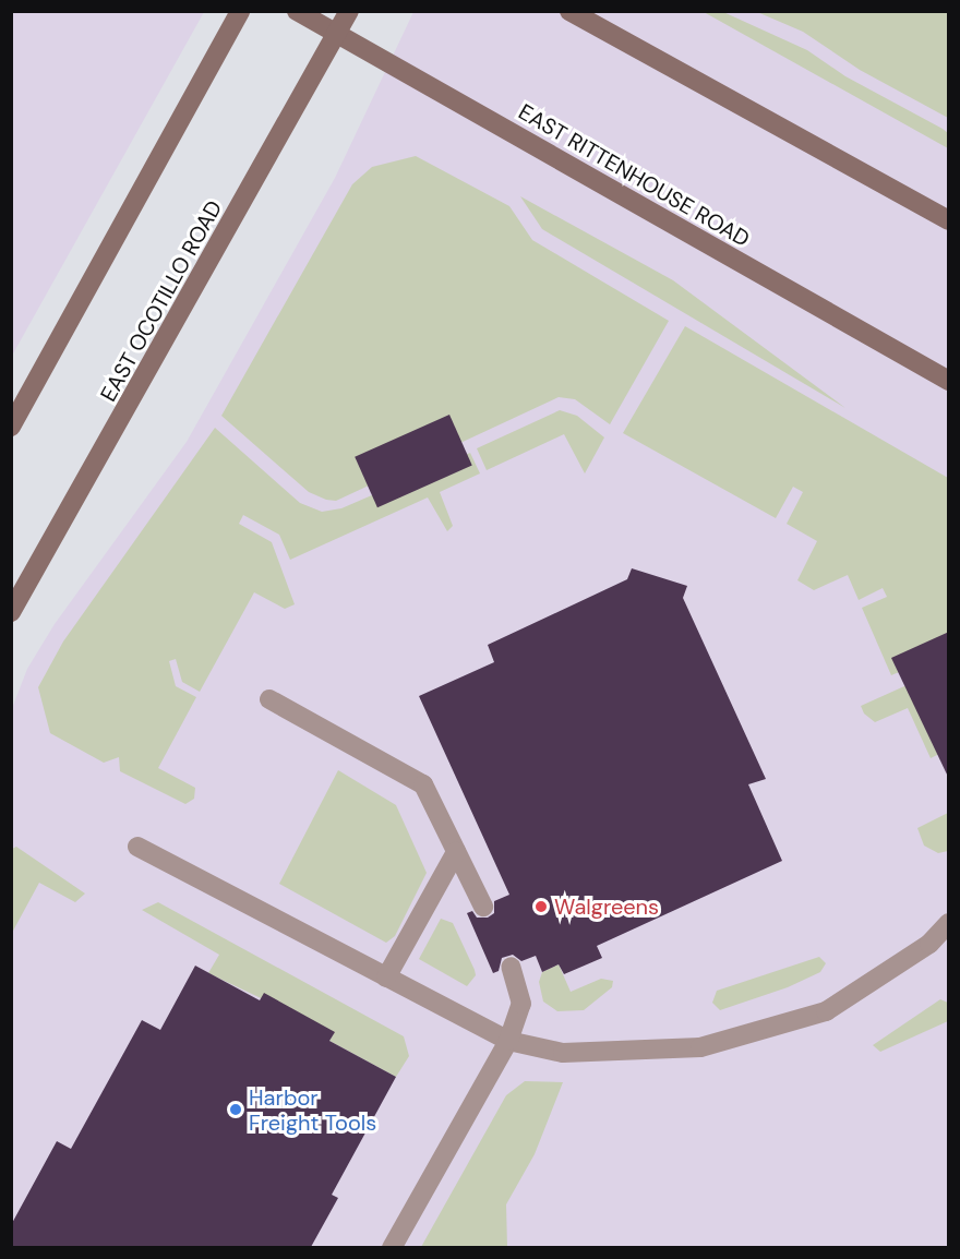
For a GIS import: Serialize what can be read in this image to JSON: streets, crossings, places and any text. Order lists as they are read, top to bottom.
{
  "streets": {
    "main road": ["EAST RITTENHOUSE ROAD", "EAST OCOTILLO ROAD"]
  },
  "crossings": [
    ["EAST RITTENHOUSE ROAD", "EAST OCOTILLO ROAD"]
  ],
  "places": ["Walgreens", "Harbor Freight Tools"]
}
